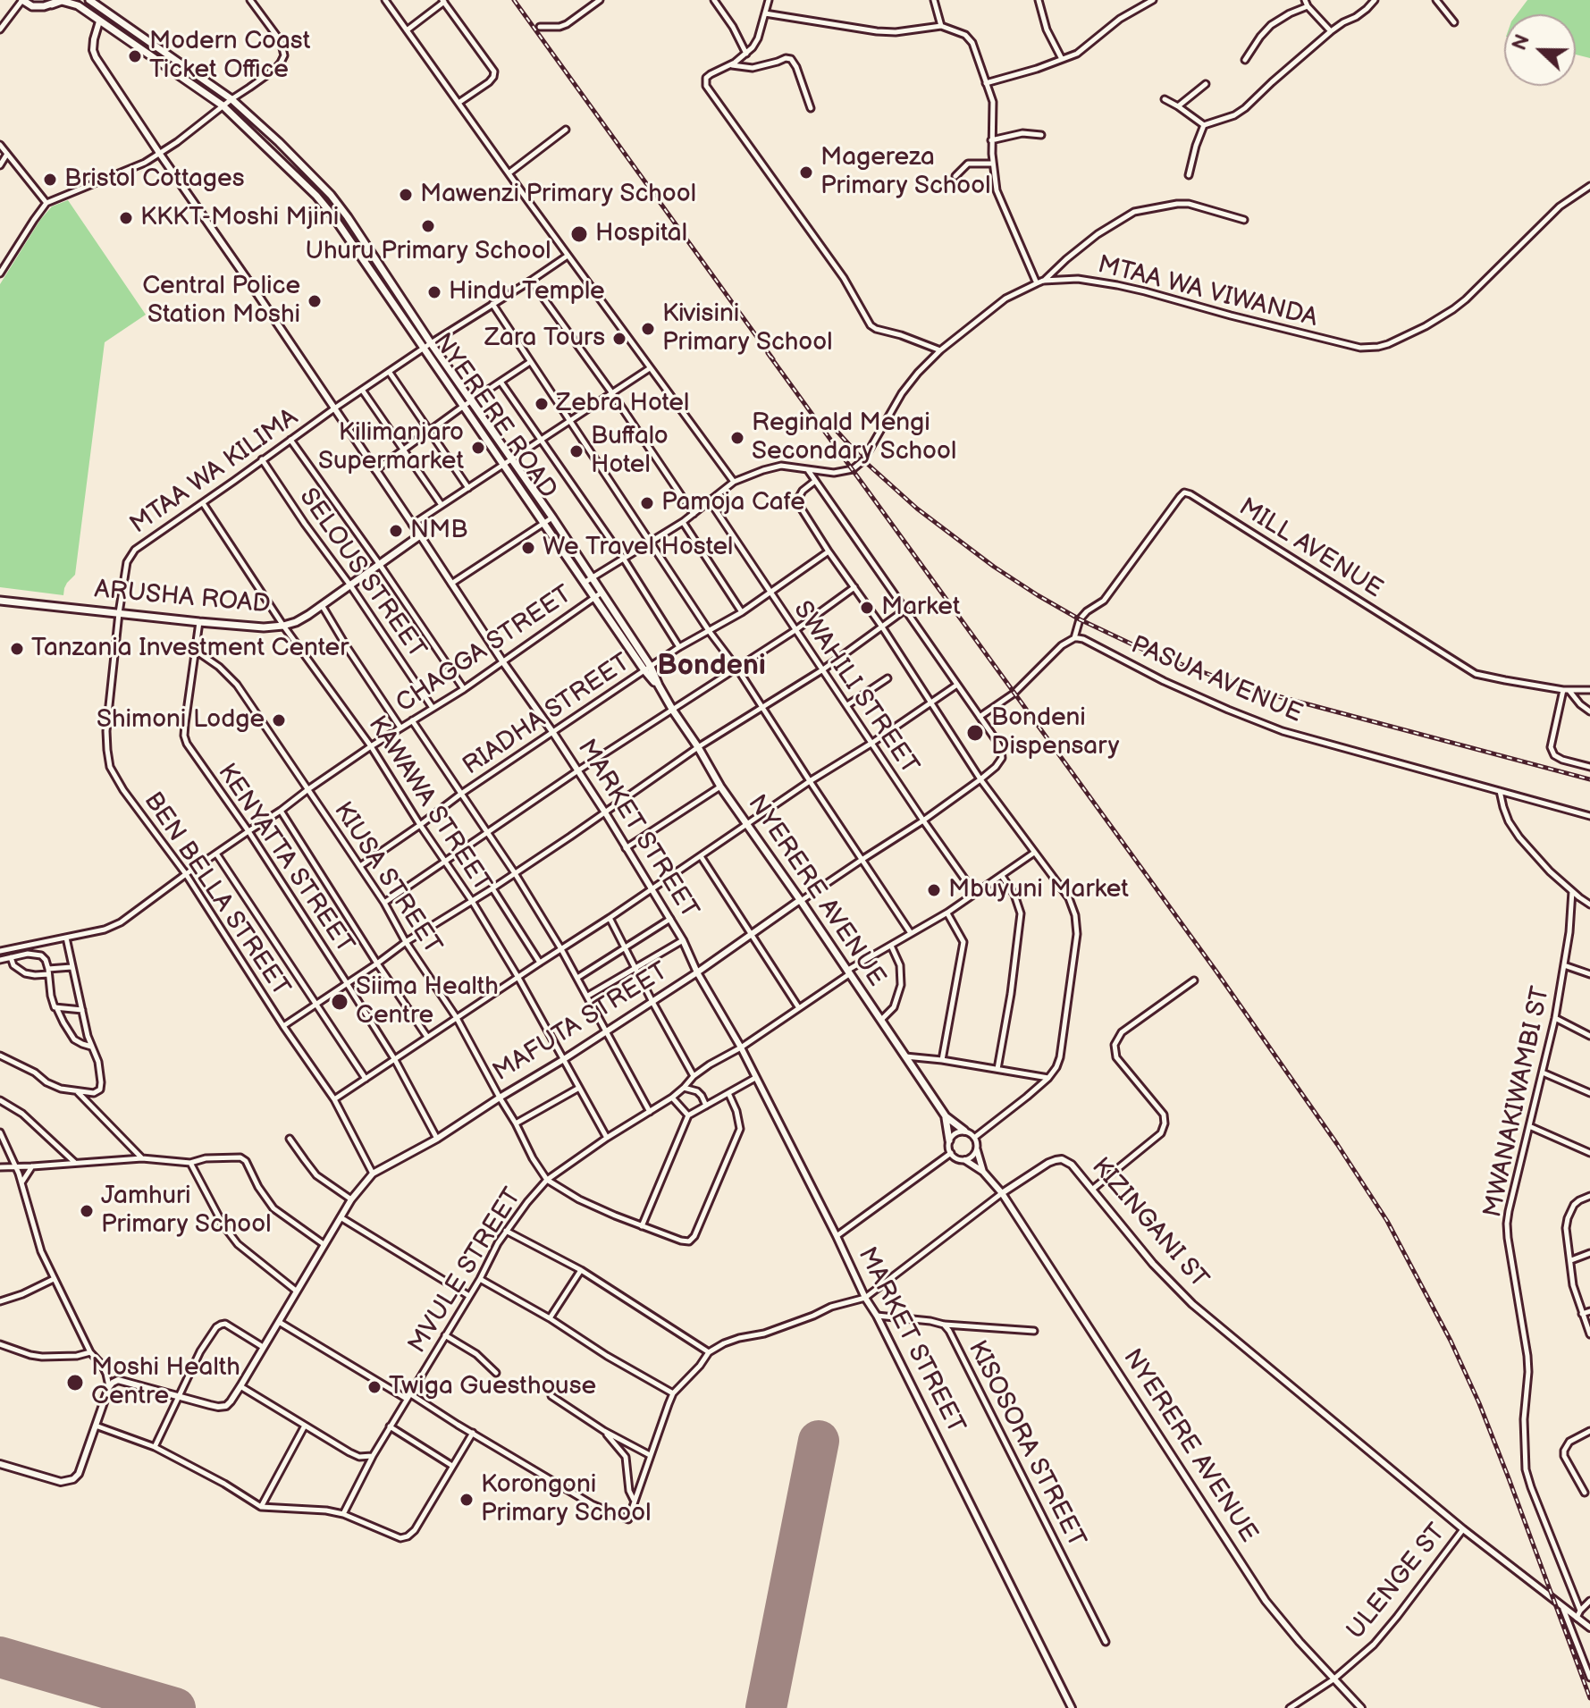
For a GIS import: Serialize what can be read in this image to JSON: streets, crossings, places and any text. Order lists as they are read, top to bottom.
{
  "streets": {
    "main road": ["NYERERE ROAD", "ARUSHA ROAD", "NYERERE AVENUE"],
    "street": [
      "MTAA WA VIWANDA",
      "MTAA WA KILIMA",
      "MILL AVENUE",
      "SELOUS STREET",
      "CHAGGA STREET",
      "PASUA AVENUE",
      "SWAHILI STREET",
      "RIADHA STREET",
      "KAWAWA STREET",
      "MARKET STREET",
      "KENYATTA STREET",
      "KIUSA STREET",
      "BEN BELLA STREET",
      "MAFUTA STREET",
      "MWANAKIWAMBI ST",
      "KIZINGANI ST",
      "MVULE STREET",
      "KISOSORA STREET",
      "ULENGE ST"
    ]
  },
  "crossings": [
    ["MTAA WA VIWANDA", "NYERERE ROAD"],
    ["MTAA WA VIWANDA", "SWAHILI STREET"],
    ["NYERERE ROAD", "MTAA WA KILIMA"],
    ["NYERERE ROAD", "CHAGGA STREET"],
    ["NYERERE ROAD", "RIADHA STREET"],
    ["NYERERE ROAD", "MARKET STREET"],
    ["NYERERE ROAD", "NYERERE AVENUE"],
    ["MTAA WA KILIMA", "SELOUS STREET"],
    ["MTAA WA KILIMA", "ARUSHA ROAD"],
    ["MTAA WA KILIMA", "KAWAWA STREET"],
    ["MTAA WA KILIMA", "MARKET STREET"],
    ["MTAA WA KILIMA", "BEN BELLA STREET"],
    ["MILL AVENUE", "PASUA AVENUE"],
    ["SELOUS STREET", "ARUSHA ROAD"],
    ["SELOUS STREET", "CHAGGA STREET"],
    ["ARUSHA ROAD", "KAWAWA STREET"],
    ["ARUSHA ROAD", "MARKET STREET"],
    ["ARUSHA ROAD", "KENYATTA STREET"],
    ["ARUSHA ROAD", "BEN BELLA STREET"],
    ["CHAGGA STREET", "KAWAWA STREET"],
    ["CHAGGA STREET", "MARKET STREET"],
    ["CHAGGA STREET", "KENYATTA STREET"],
    ["CHAGGA STREET", "KIUSA STREET"],
    ["CHAGGA STREET", "BEN BELLA STREET"],
    ["SWAHILI STREET", "RIADHA STREET"],
    ["SWAHILI STREET", "MVULE STREET"],
    ["RIADHA STREET", "KAWAWA STREET"],
    ["RIADHA STREET", "MARKET STREET"],
    ["RIADHA STREET", "KIUSA STREET"],
    ["KAWAWA STREET", "MAFUTA STREET"],
    ["KAWAWA STREET", "MVULE STREET"],
    ["MARKET STREET", "MAFUTA STREET"],
    ["MARKET STREET", "KIZINGANI ST"],
    ["MARKET STREET", "MVULE STREET"],
    ["MARKET STREET", "KISOSORA STREET"],
    ["KENYATTA STREET", "KIUSA STREET"],
    ["KENYATTA STREET", "MAFUTA STREET"],
    ["KIUSA STREET", "MAFUTA STREET"],
    ["KIUSA STREET", "MVULE STREET"],
    ["NYERERE AVENUE", "MAFUTA STREET"],
    ["NYERERE AVENUE", "KIZINGANI ST"],
    ["NYERERE AVENUE", "MVULE STREET"],
    ["NYERERE AVENUE", "ULENGE ST"],
    ["BEN BELLA STREET", "MAFUTA STREET"],
    ["KIZINGANI ST", "ULENGE ST"]
  ],
  "districts": ["Bondeni"],
  "places": [
    "Modern Coast Ticket Office",
    "Magereza Primary School",
    "Bristol Cottages",
    "Mawenzi Primary School",
    "KKKT-Moshi Mjini",
    "Uhuru Primary School",
    "Hospital",
    "Hindu Temple",
    "Central Police Station Moshi",
    "Kivisini Primary School",
    "Zara Tours",
    "Zebra Hotel",
    "Reginald Mengi Secondary School",
    "Kilimanjaro Supermarket",
    "Buffalo Hotel",
    "Pamoja Cafe",
    "NMB",
    "We Travel Hostel",
    "Market",
    "Tanzania Investment Center",
    "Shimoni Lodge",
    "Bondeni Dispensary",
    "Mbuyuni Market",
    "Siima Health Centre",
    "Jamhuri Primary School",
    "Moshi Health Centre",
    "Twiga Guesthouse",
    "Korongoni Primary School"
  ],
  "north": "left"
}
